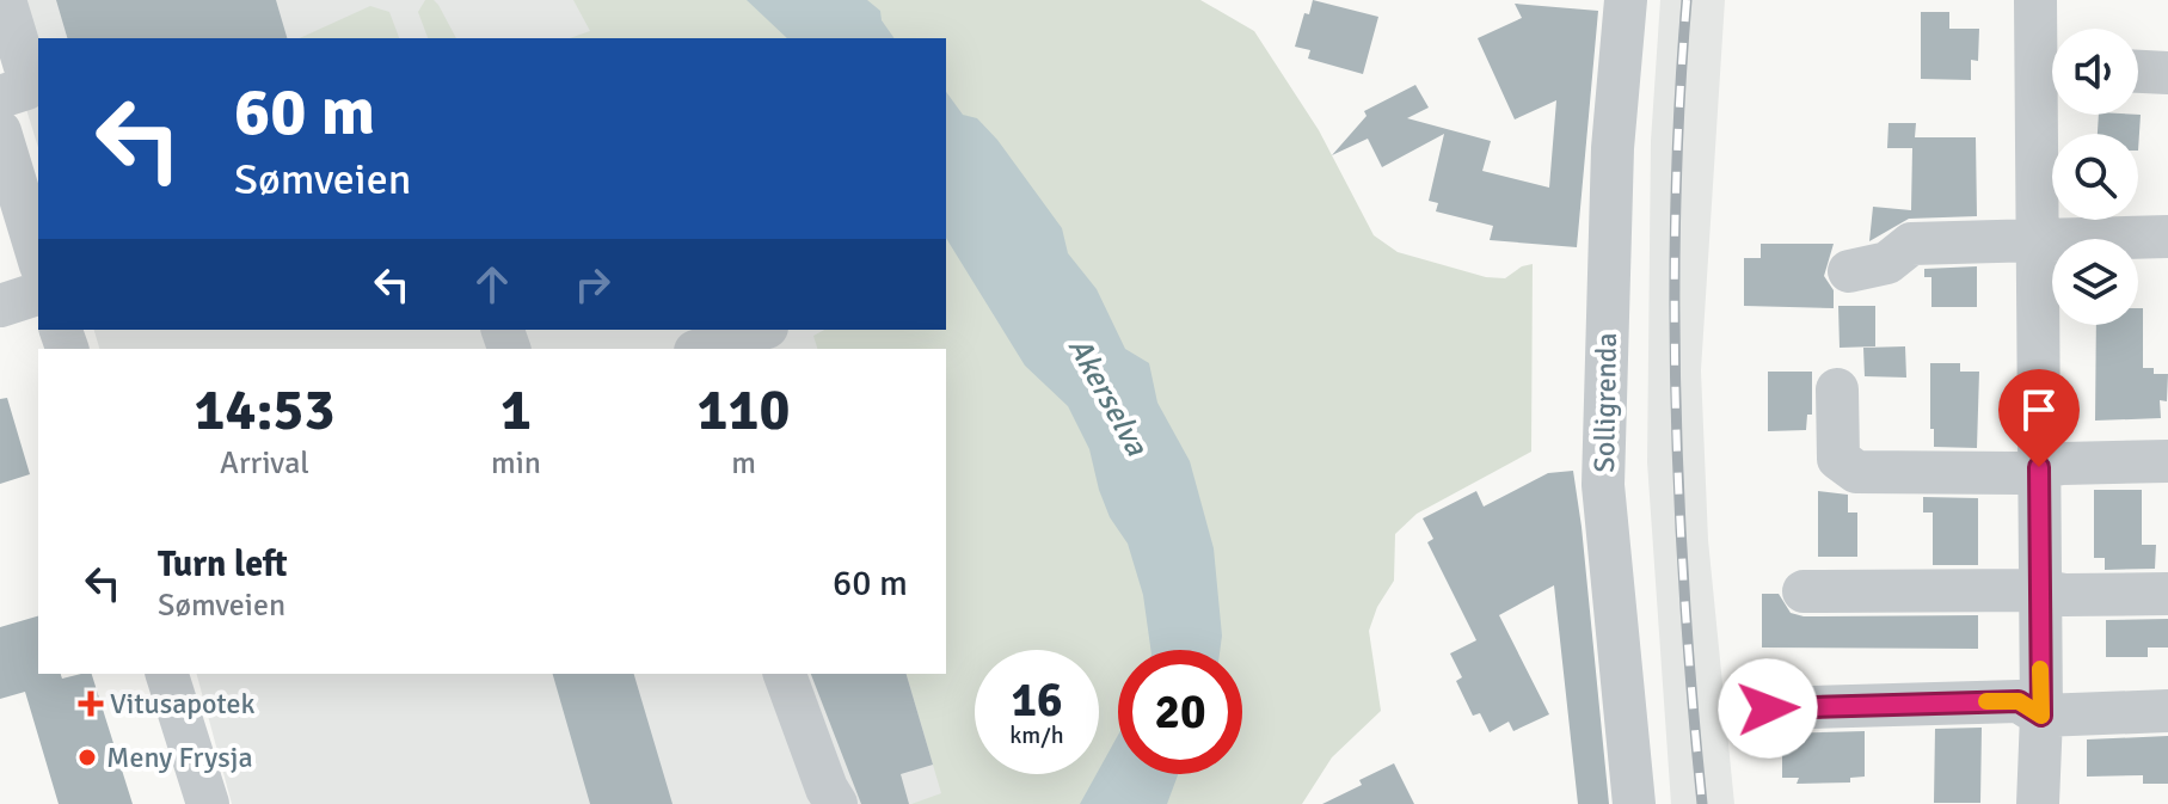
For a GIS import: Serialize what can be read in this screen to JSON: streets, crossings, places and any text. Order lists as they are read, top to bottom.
{
  "streets": {
    "street": ["Solligrenda"]
  },
  "water": ["Akerselva"],
  "places": {
    "health": ["Vitusapotek"],
    "other": ["Meny Frysja"]
  },
  "page": {
    "turn": ["60 m", "Sømveien"],
    "eta": [
      "14:53",
      "Arrival",
      "1",
      "min",
      "110",
      "m"
    ],
    "list": [
      {
        "name": "Turn left",
        "note": "Sømveien",
        "value": "60 m"
      }
    ],
    "speed": "16 km/h",
    "limit": "20"
  }
}
